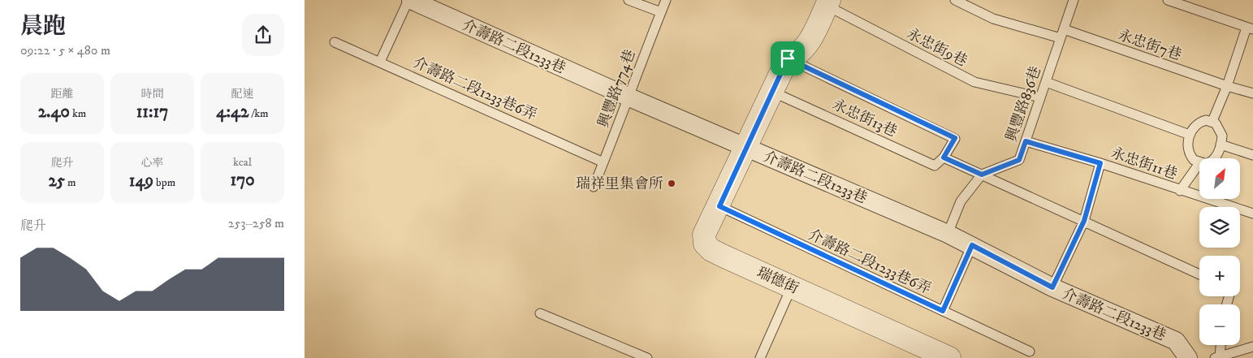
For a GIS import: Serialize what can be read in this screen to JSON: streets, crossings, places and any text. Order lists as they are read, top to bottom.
{
  "streets": {
    "street": ["介壽路二段1233巷", "瑞德街"],
    "lane": [
      "永忠街7巷",
      "永忠街9巷",
      "介壽路二段1233巷6弄",
      "興豐路774巷",
      "興豐路836巷",
      "永忠街13巷",
      "永忠街11巷"
    ]
  },
  "crossings": [
    ["永忠街7巷", "興豐路836巷"],
    ["介壽路二段1233巷", "興豐路774巷"],
    ["介壽路二段1233巷", "瑞德街"],
    ["永忠街9巷", "興豐路836巷"],
    ["介壽路二段1233巷6弄", "興豐路774巷"],
    ["介壽路二段1233巷6弄", "瑞德街"],
    ["興豐路836巷", "永忠街11巷"],
    ["永忠街13巷", "瑞德街"]
  ],
  "places": ["瑞祥里集會所"],
  "north": "top right",
  "page": {
    "heading": ["晨跑", "09:22 · 5 × 480 m"],
    "stats": [
      ["距離", "2.40 km"],
      ["時間", "11:17"],
      ["配速", "4:42 /km"],
      ["爬升", "25 m"],
      ["心率", "149 bpm"],
      ["kcal", "170"]
    ],
    "map_buttons": ["+", "−"],
    "chart": ["爬升", "253–258 m"]
  }
}
